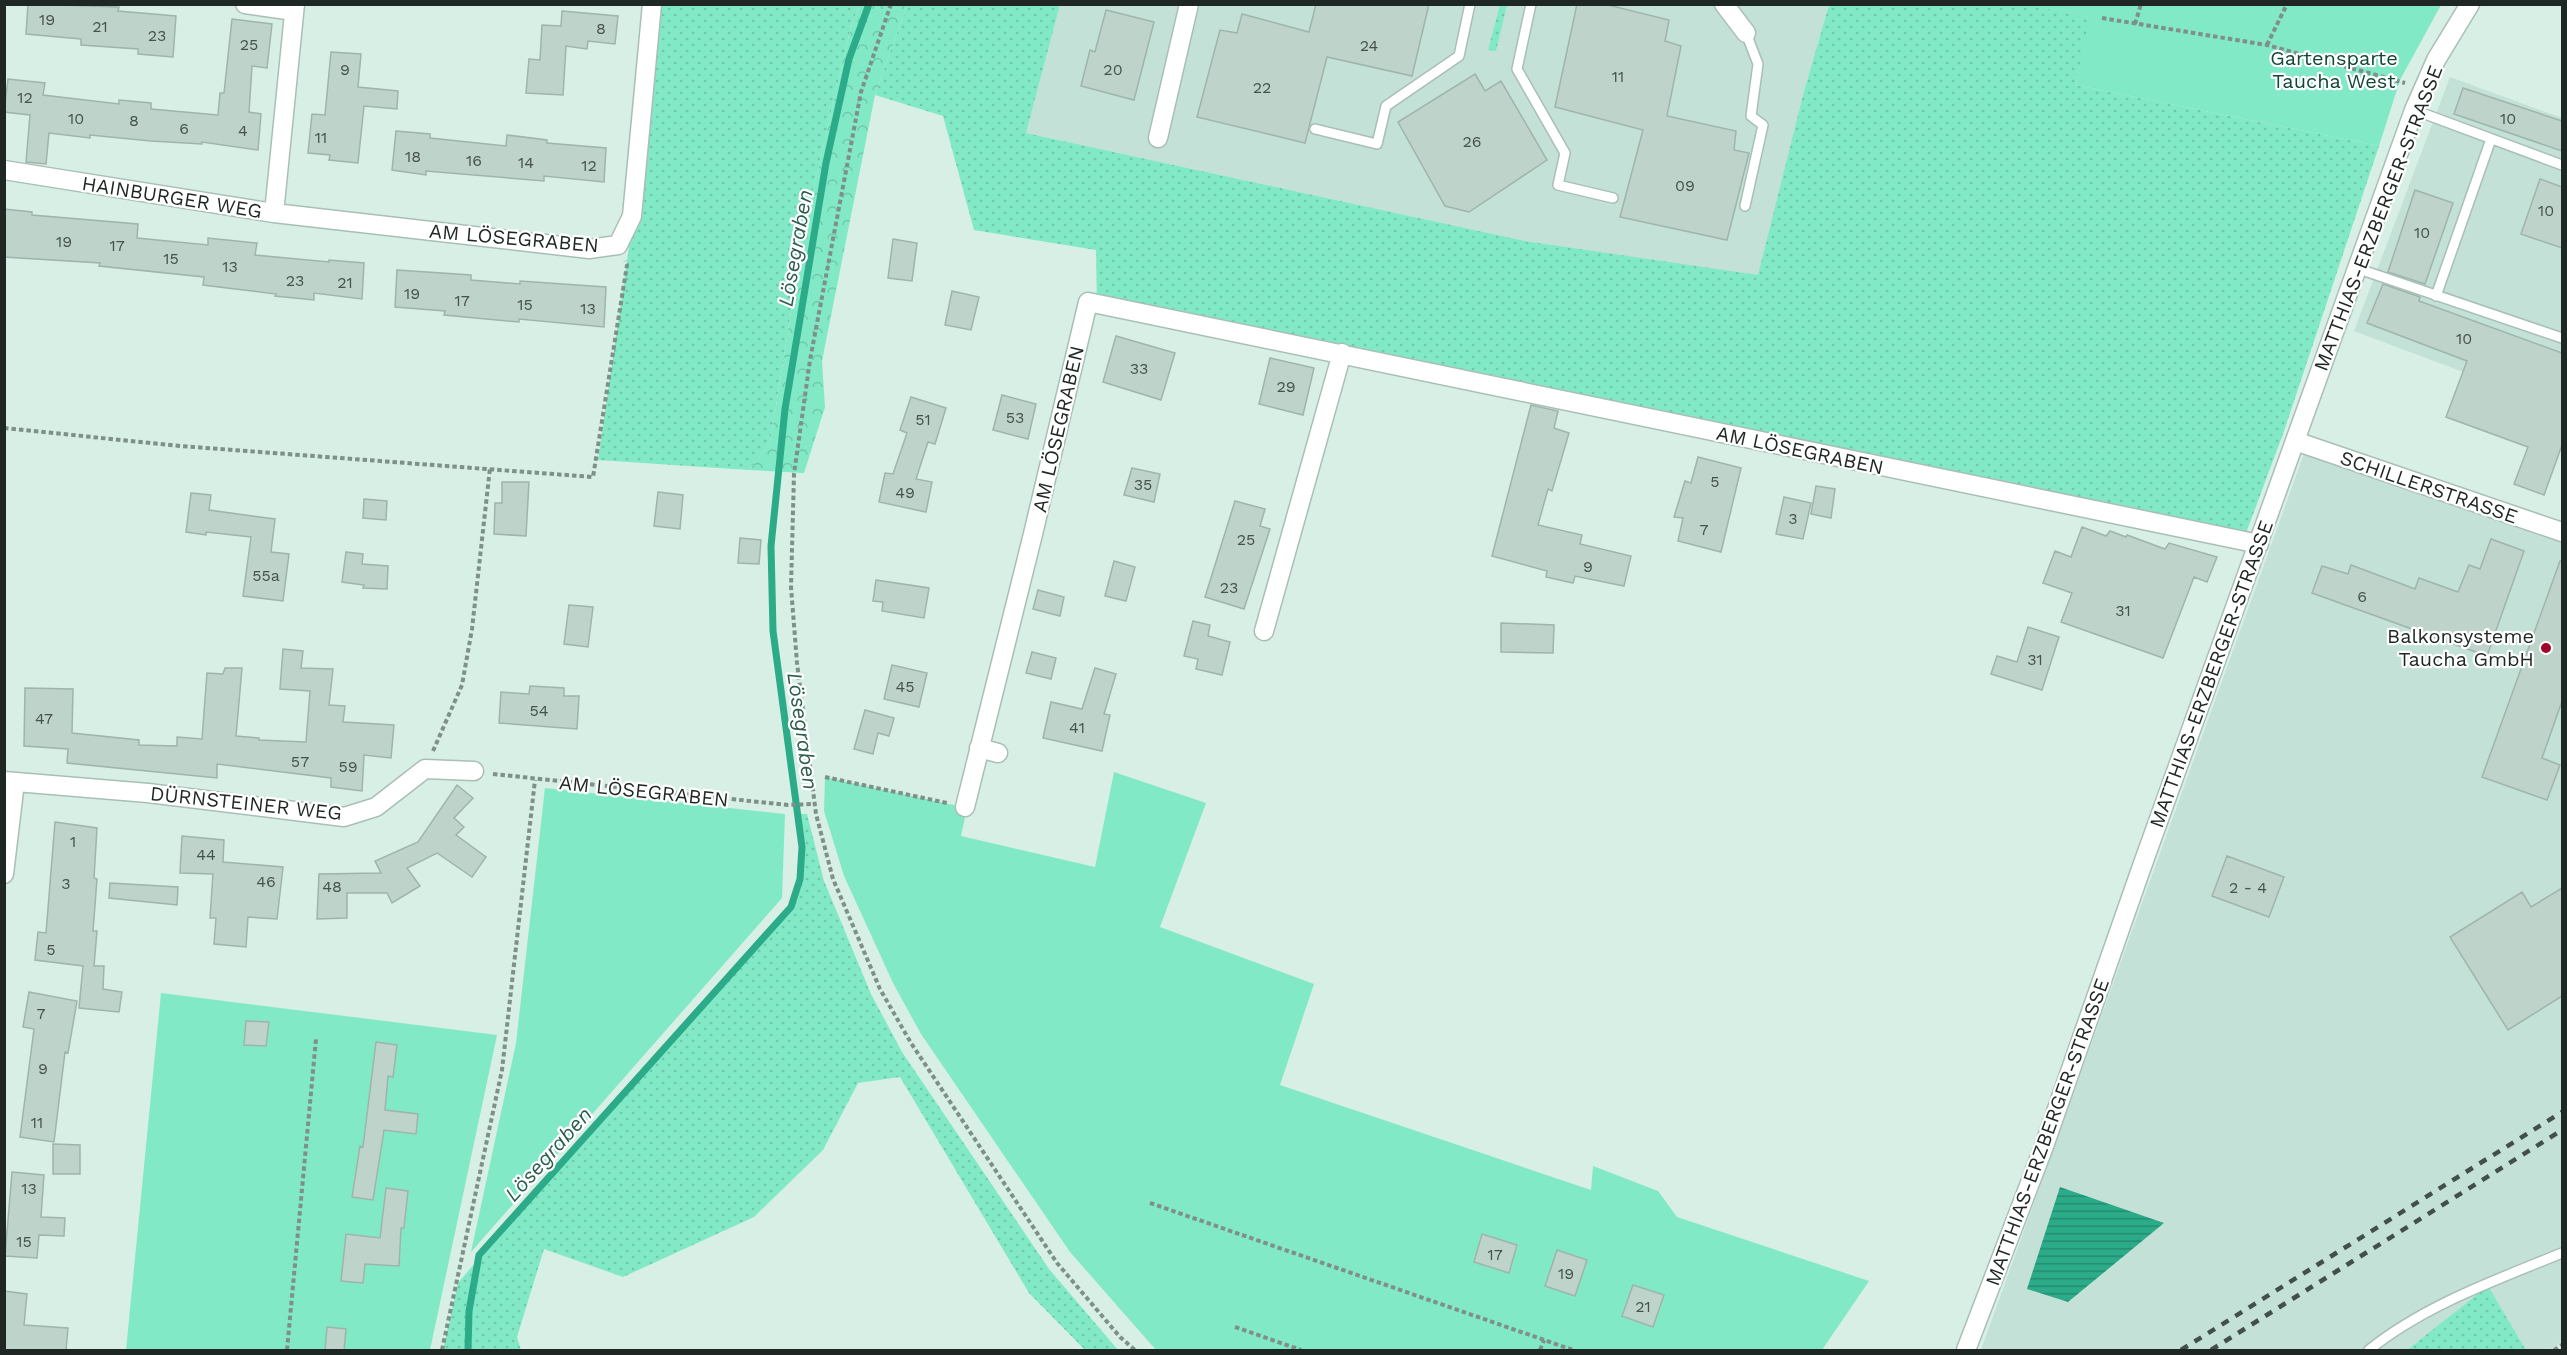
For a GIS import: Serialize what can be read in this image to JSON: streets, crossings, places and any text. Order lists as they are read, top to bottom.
{
  "streets": {
    "street": [
      "HAINBURGER WEG",
      "MATTHIAS-ERZBERGER-STRASSE",
      "AM LÖSEGRABEN",
      "SCHILLERSTRASSE",
      "DÜRNSTEINER WEG"
    ]
  },
  "crossings": [
    ["HAINBURGER WEG", "AM LÖSEGRABEN"],
    ["MATTHIAS-ERZBERGER-STRASSE", "AM LÖSEGRABEN"],
    ["MATTHIAS-ERZBERGER-STRASSE", "SCHILLERSTRASSE"]
  ],
  "water": ["Lösegraben"],
  "parks": ["Gartensparte Taucha West"],
  "places": ["Balkonsysteme Taucha GmbH"],
  "house_numbers": [
    "19",
    "21",
    "8",
    "23",
    "25",
    "24",
    "9",
    "20",
    "11",
    "22",
    "12",
    "10",
    "10",
    "8",
    "6",
    "4",
    "11",
    "26",
    "18",
    "16",
    "14",
    "12",
    "09",
    "10",
    "10",
    "19",
    "17",
    "15",
    "13",
    "23",
    "21",
    "19",
    "17",
    "15",
    "13",
    "10",
    "33",
    "29",
    "53",
    "51",
    "5",
    "35",
    "49",
    "3",
    "7",
    "25",
    "9",
    "55a",
    "23",
    "6",
    "31",
    "31",
    "45",
    "54",
    "47",
    "41",
    "57",
    "59",
    "1",
    "44",
    "46",
    "3",
    "48",
    "2 - 4",
    "5",
    "7",
    "9",
    "11",
    "13",
    "15",
    "17",
    "19",
    "21"
  ]
}
